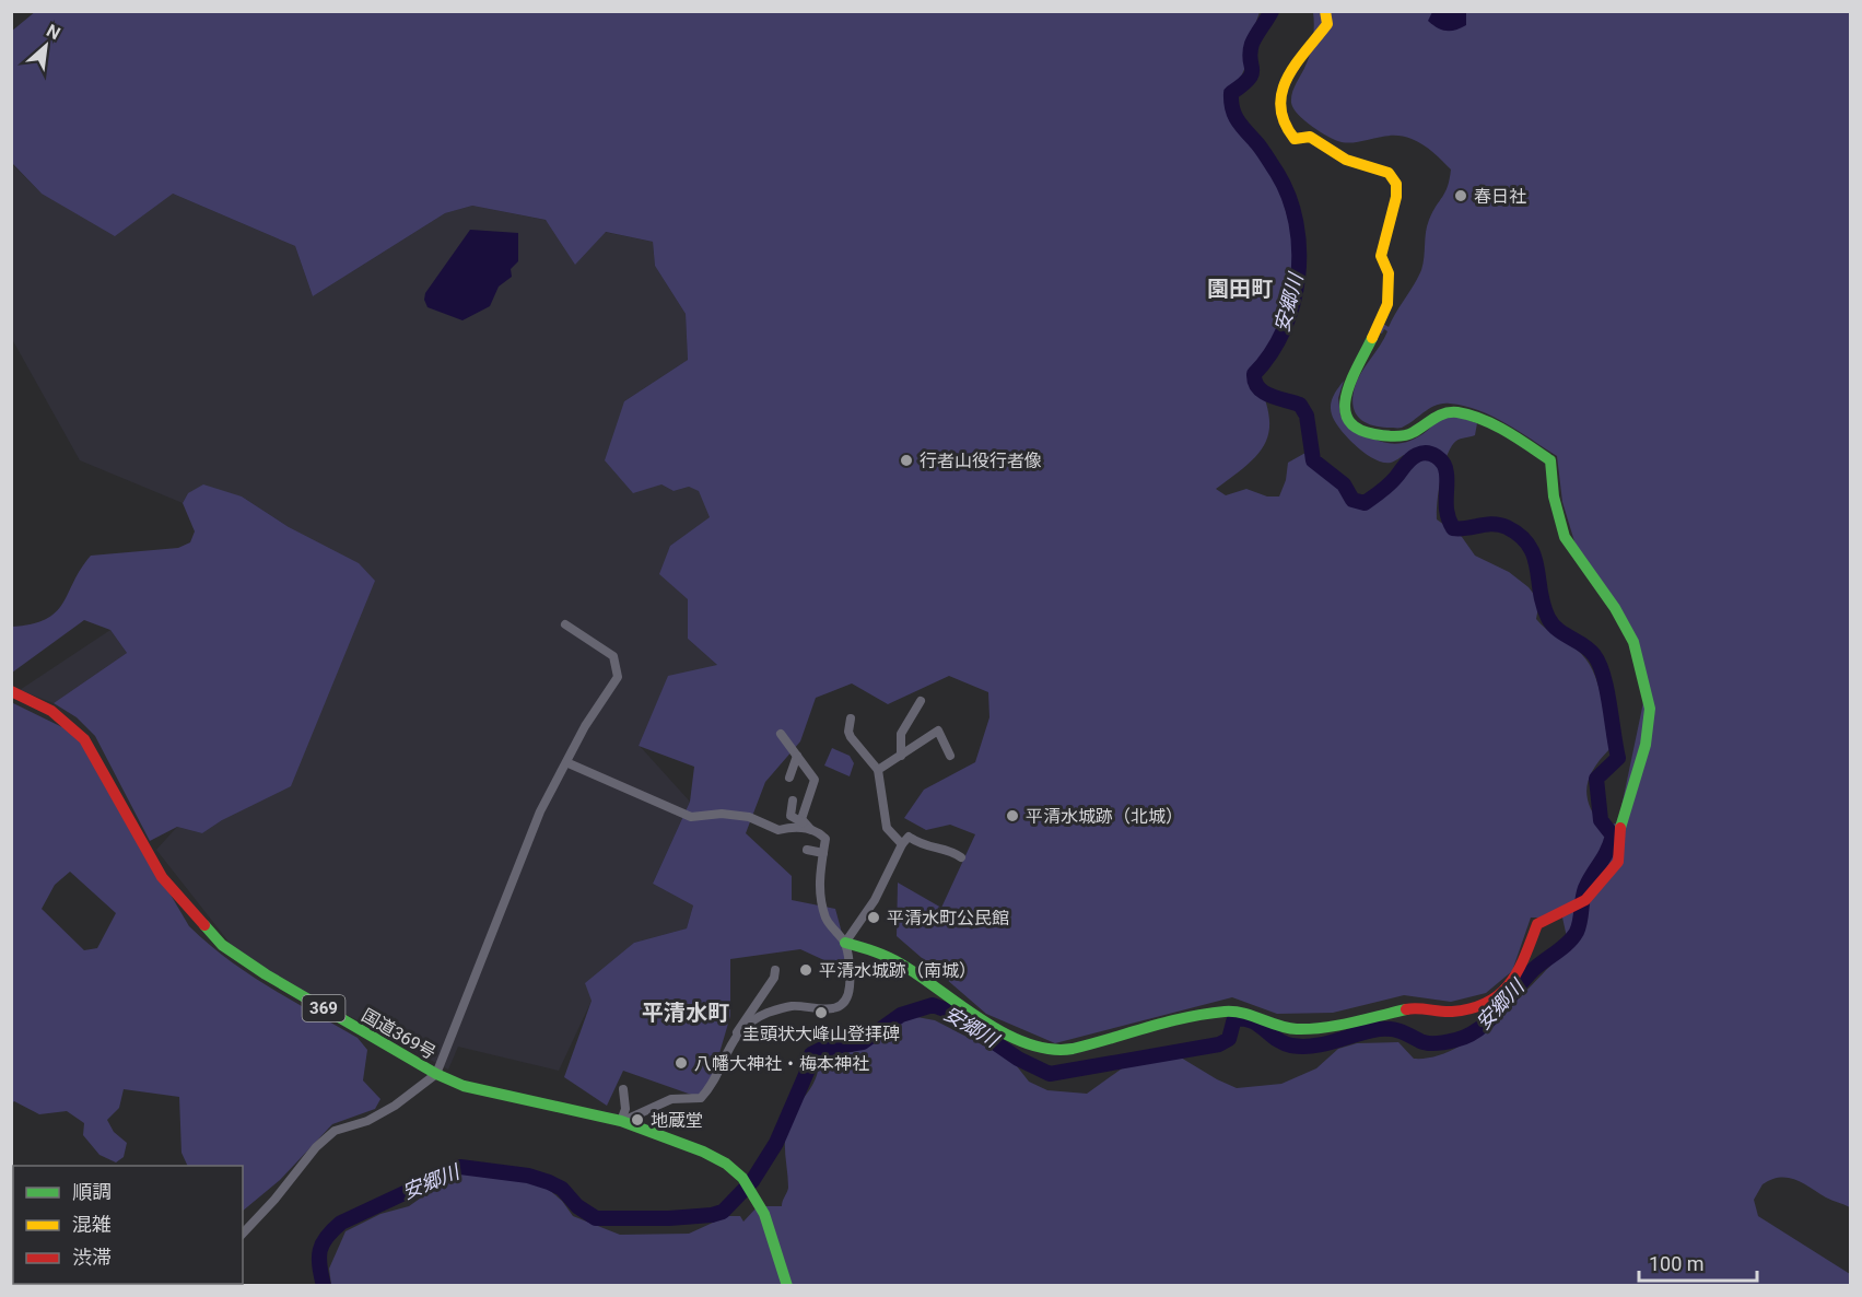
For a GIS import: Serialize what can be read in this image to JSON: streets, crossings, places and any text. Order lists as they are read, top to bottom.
{
  "streets": {
    "main road": ["369", "国道369号"]
  },
  "districts": ["園田町", "平清水町"],
  "water": ["安郷川"],
  "places": [
    "春日社",
    "行者山役行者像",
    "平清水城跡（北城）",
    "平清水町公民館",
    "平清水城跡（南城）",
    "圭頭状大峰山登拝碑",
    "八幡大神社・梅本神社",
    "地蔵堂"
  ],
  "legend": ["順調", "混雑", "渋滞"],
  "scale_bar": "100 m",
  "north": "top right"
}
